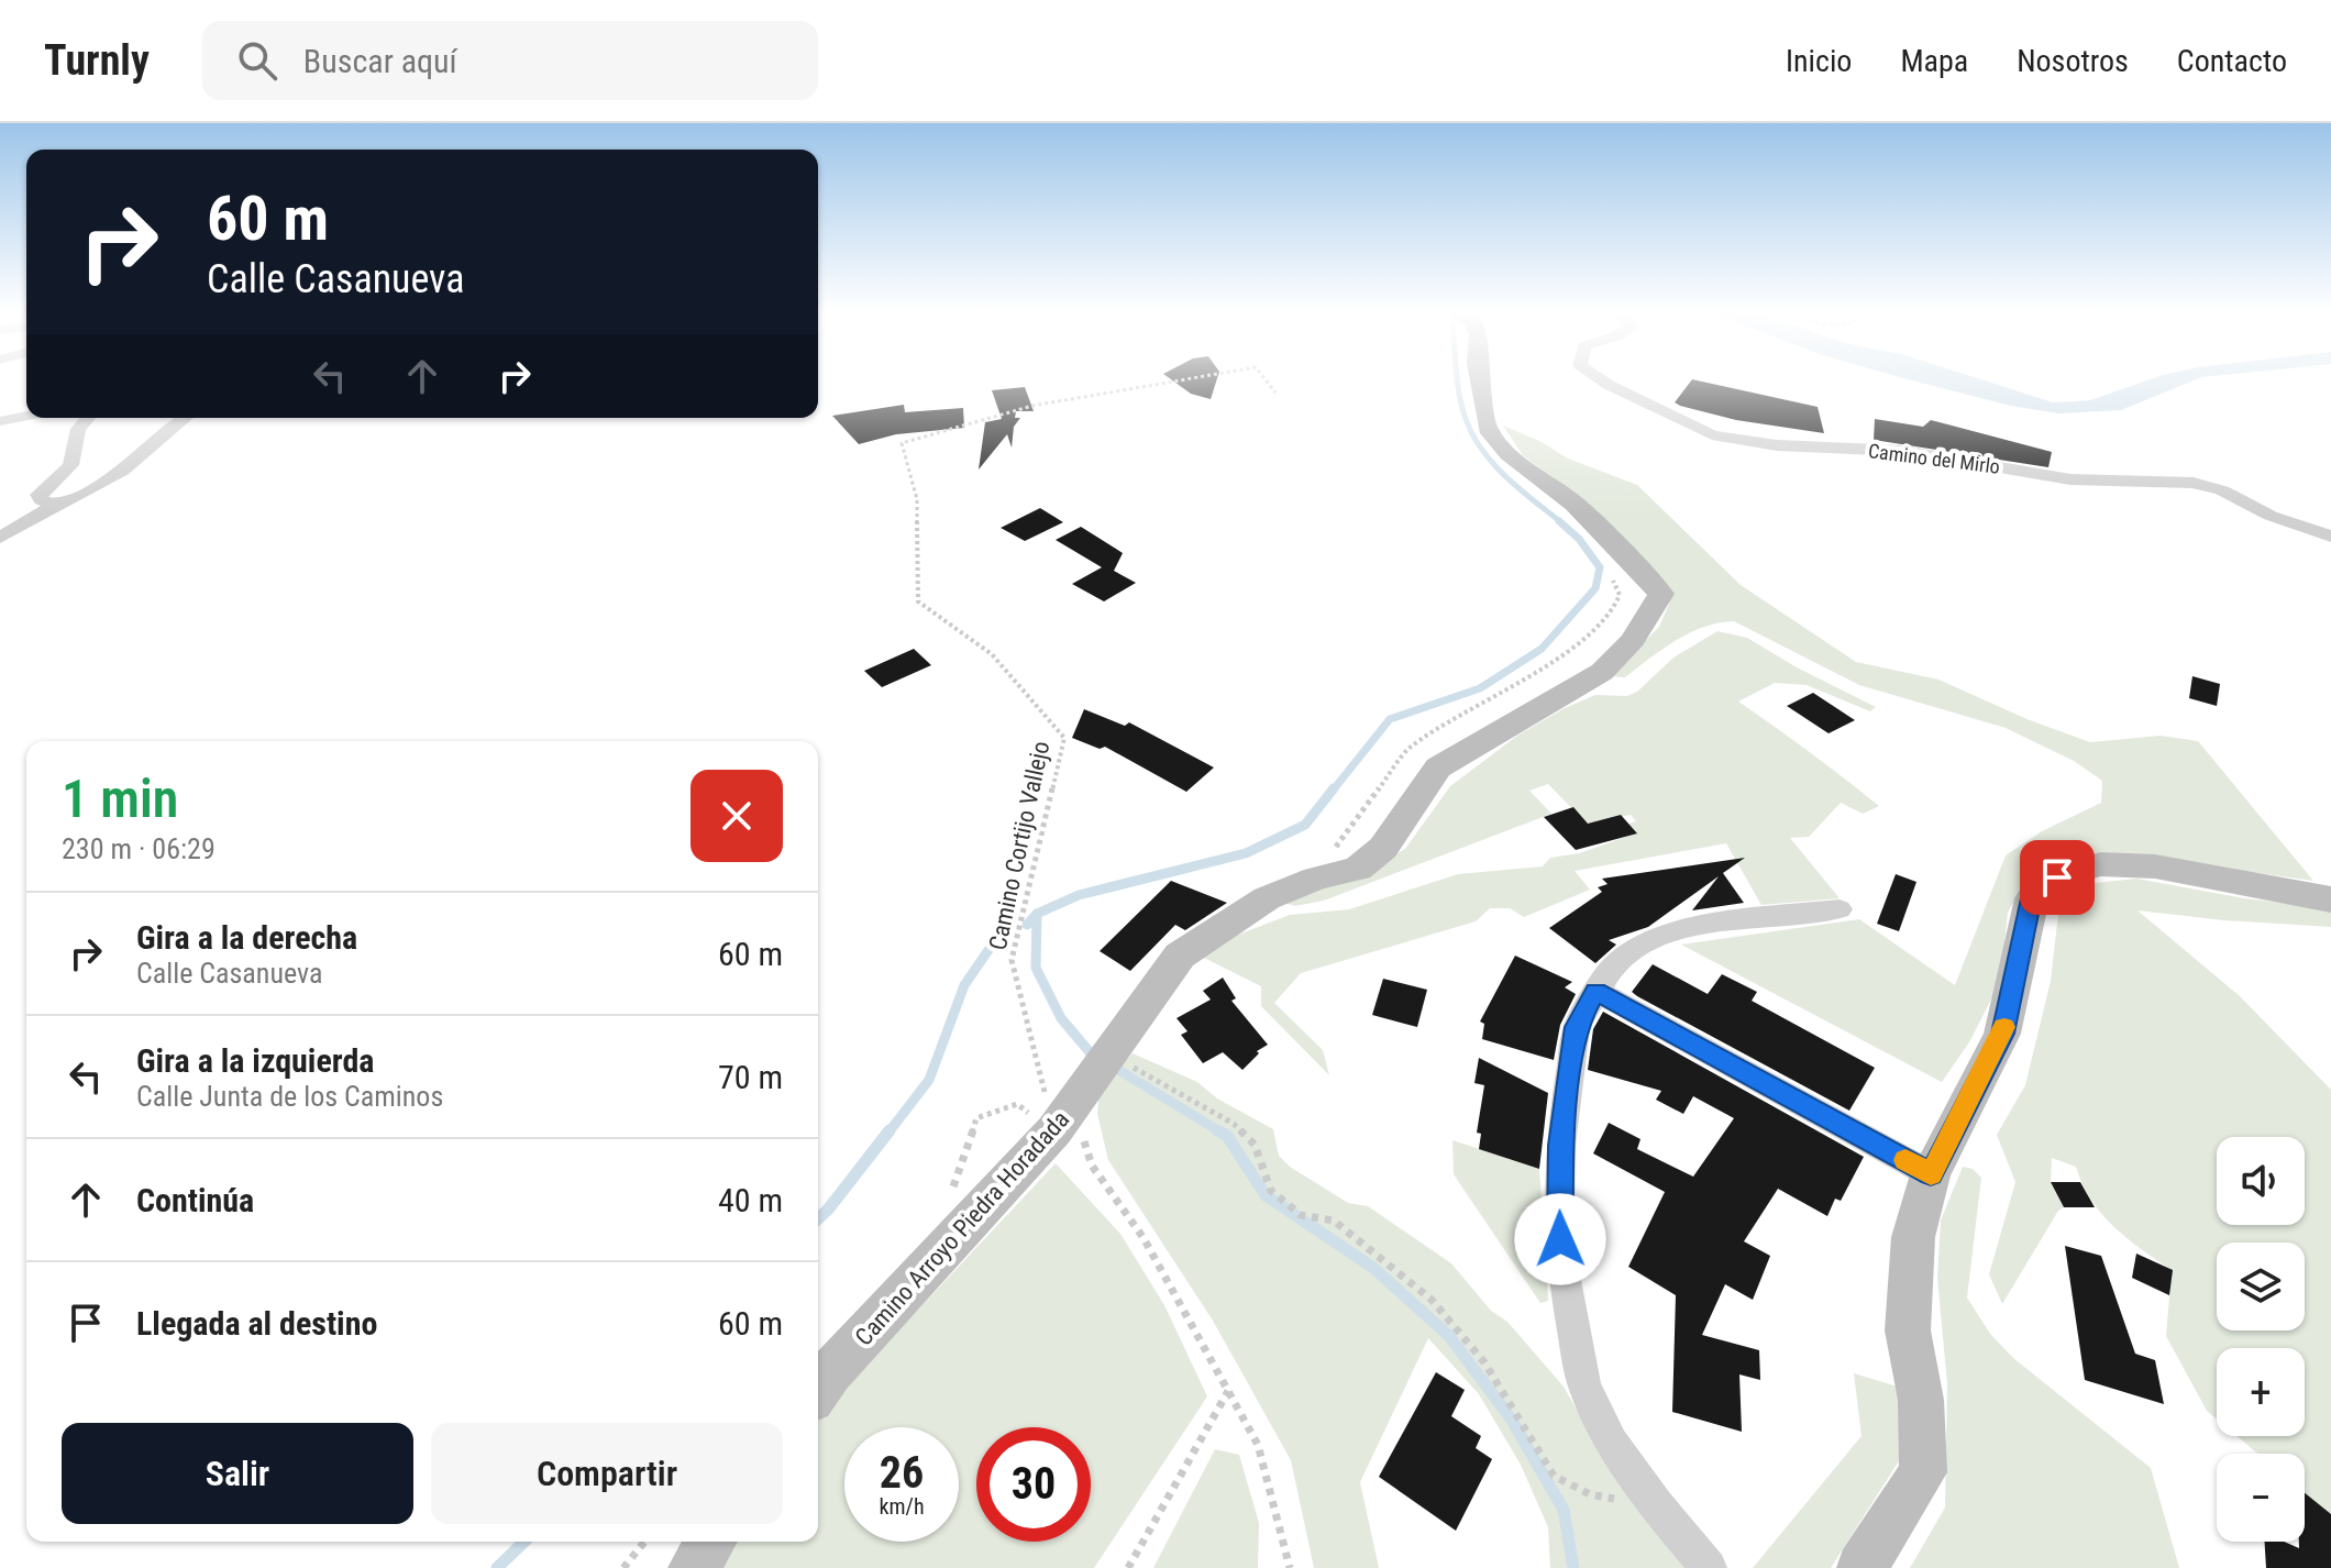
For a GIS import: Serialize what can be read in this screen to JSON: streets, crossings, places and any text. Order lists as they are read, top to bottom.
{
  "streets": {
    "main road": ["Camino Arroyo Piedra Horadada"],
    "street": ["Camino del Mirlo"],
    "path": ["Camino Cortijo Vallejo"]
  },
  "crossings": [
    ["Camino Cortijo Vallejo", "Camino Arroyo Piedra Horadada"]
  ],
  "page": {
    "header": "Turnly",
    "search": "Buscar aquí",
    "nav": [
      "Inicio",
      "Mapa",
      "Nosotros",
      "Contacto"
    ],
    "turn": ["60 m", "Calle Casanueva"],
    "heading": ["1 min", "230 m · 06:29"],
    "list": [
      {
        "name": "Gira a la derecha",
        "note": "Calle Casanueva",
        "value": "60 m"
      },
      {
        "name": "Gira a la izquierda",
        "note": "Calle Junta de los Caminos",
        "value": "70 m"
      },
      {
        "name": "Continúa",
        "value": "40 m"
      },
      {
        "name": "Llegada al destino",
        "value": "60 m"
      }
    ],
    "map_buttons": ["+", "−"],
    "buttons": ["Salir", "Compartir"],
    "speed": "26 km/h",
    "limit": "30"
  }
}
